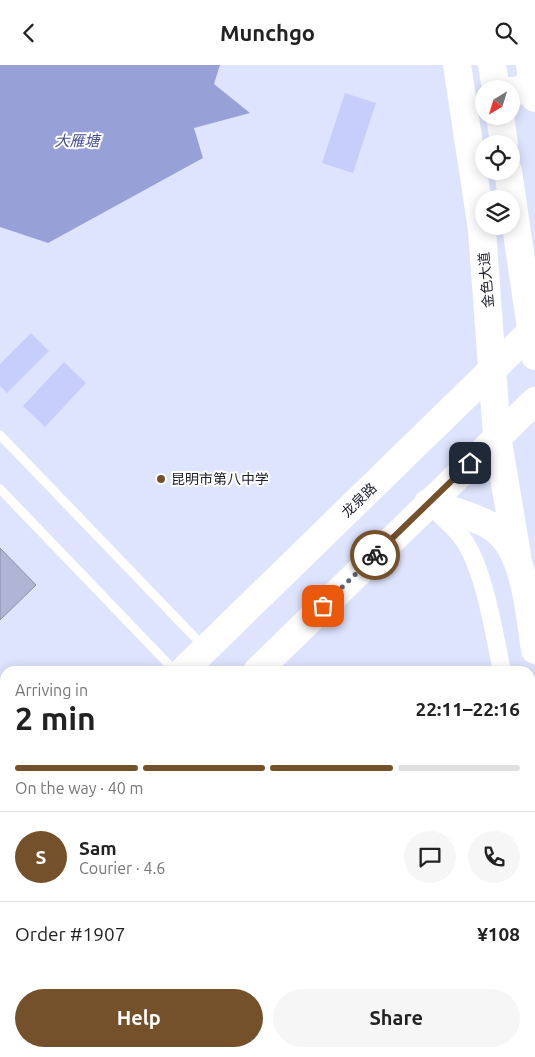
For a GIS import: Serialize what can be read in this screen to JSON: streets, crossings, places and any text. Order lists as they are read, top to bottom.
{
  "streets": {
    "main road": ["金色大道", "龙泉路"]
  },
  "crossings": [
    ["金色大道", "龙泉路"]
  ],
  "water": ["大雁塘"],
  "places": ["昆明市第八中学"],
  "north": "bottom left",
  "page": {
    "header": "Munchgo",
    "heading": ["2 min", "Arriving in", "22:11–22:16"],
    "panel": [
      "Sam",
      "Courier · 4.6",
      "Order #1907",
      "¥108"
    ],
    "bar": "On the way · 40 m",
    "round": "S",
    "buttons": ["Help", "Share"]
  }
}
